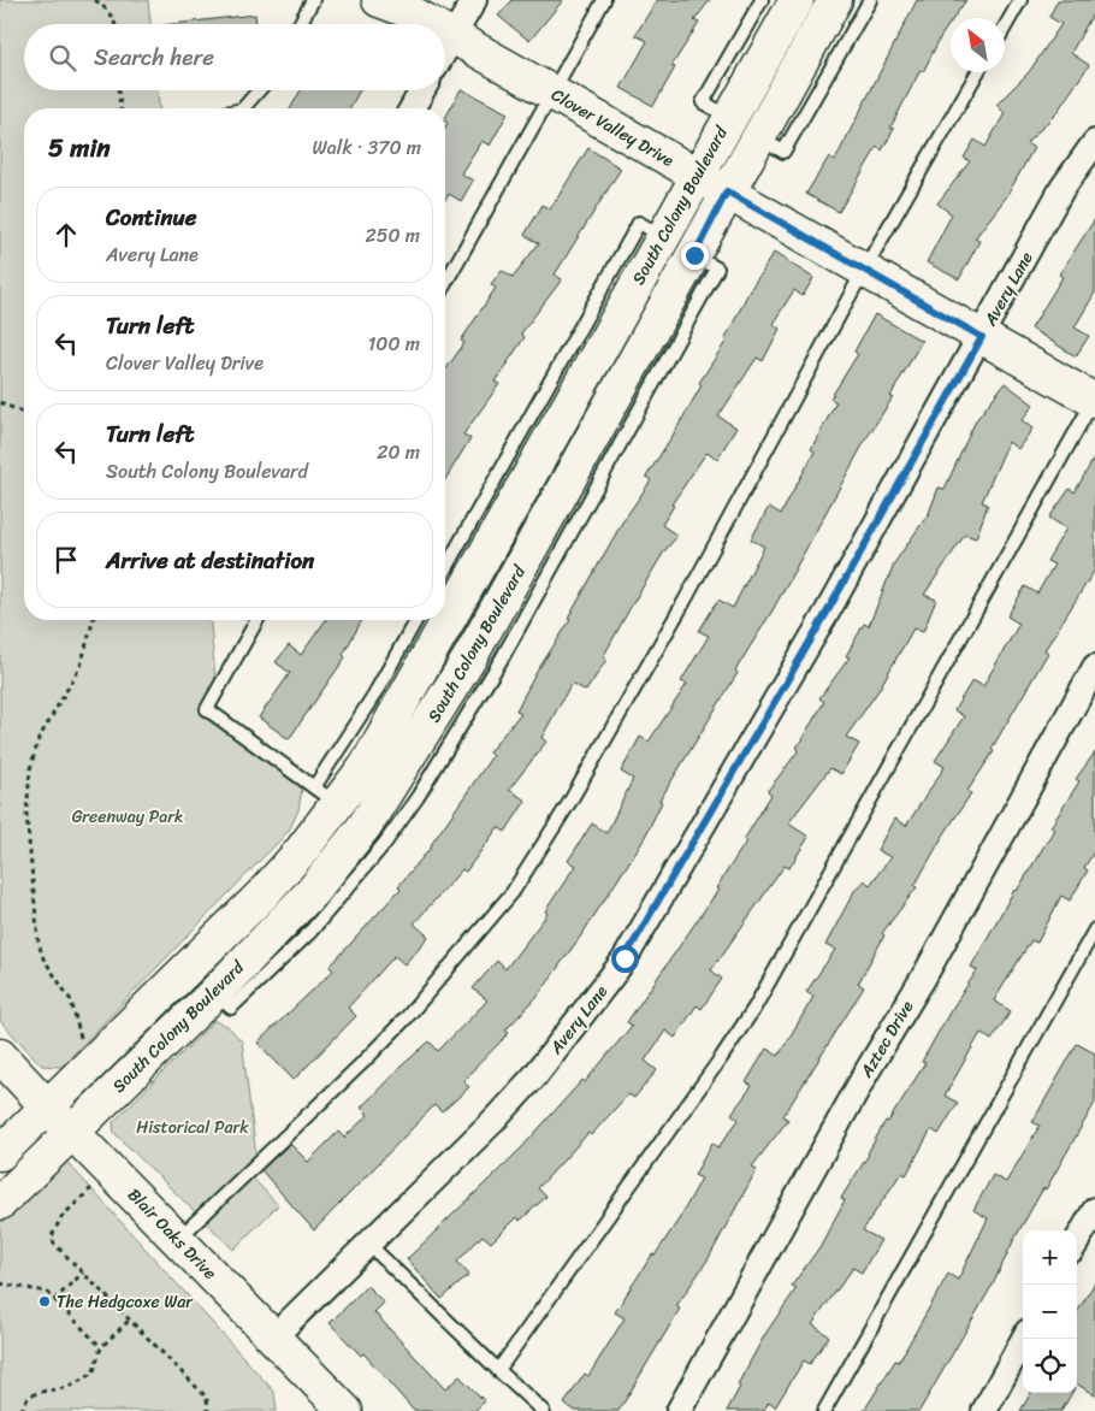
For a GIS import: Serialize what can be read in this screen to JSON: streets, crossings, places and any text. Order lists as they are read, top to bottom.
{
  "streets": {
    "main road": ["Clover Valley Drive", "South Colony Boulevard", "Blair Oaks Drive"],
    "street": ["Avery Lane", "Aztec Drive"]
  },
  "crossings": [
    ["Clover Valley Drive", "South Colony Boulevard"],
    ["Clover Valley Drive", "Avery Lane"],
    ["South Colony Boulevard", "Blair Oaks Drive"],
    ["Avery Lane", "Blair Oaks Drive"]
  ],
  "parks": ["Greenway Park", "Historical Park"],
  "places": ["The Hedgcoxe War"],
  "north": "top left",
  "page": {
    "search": "Search here",
    "heading": ["5 min", "Walk · 370 m"],
    "list": [
      ["Continue", "Avery Lane", "250 m"],
      ["Turn left", "Clover Valley Drive", "100 m"],
      ["Turn left", "South Colony Boulevard", "20 m"],
      "Arrive at destination"
    ],
    "map_buttons": ["+", "−"]
  }
}
